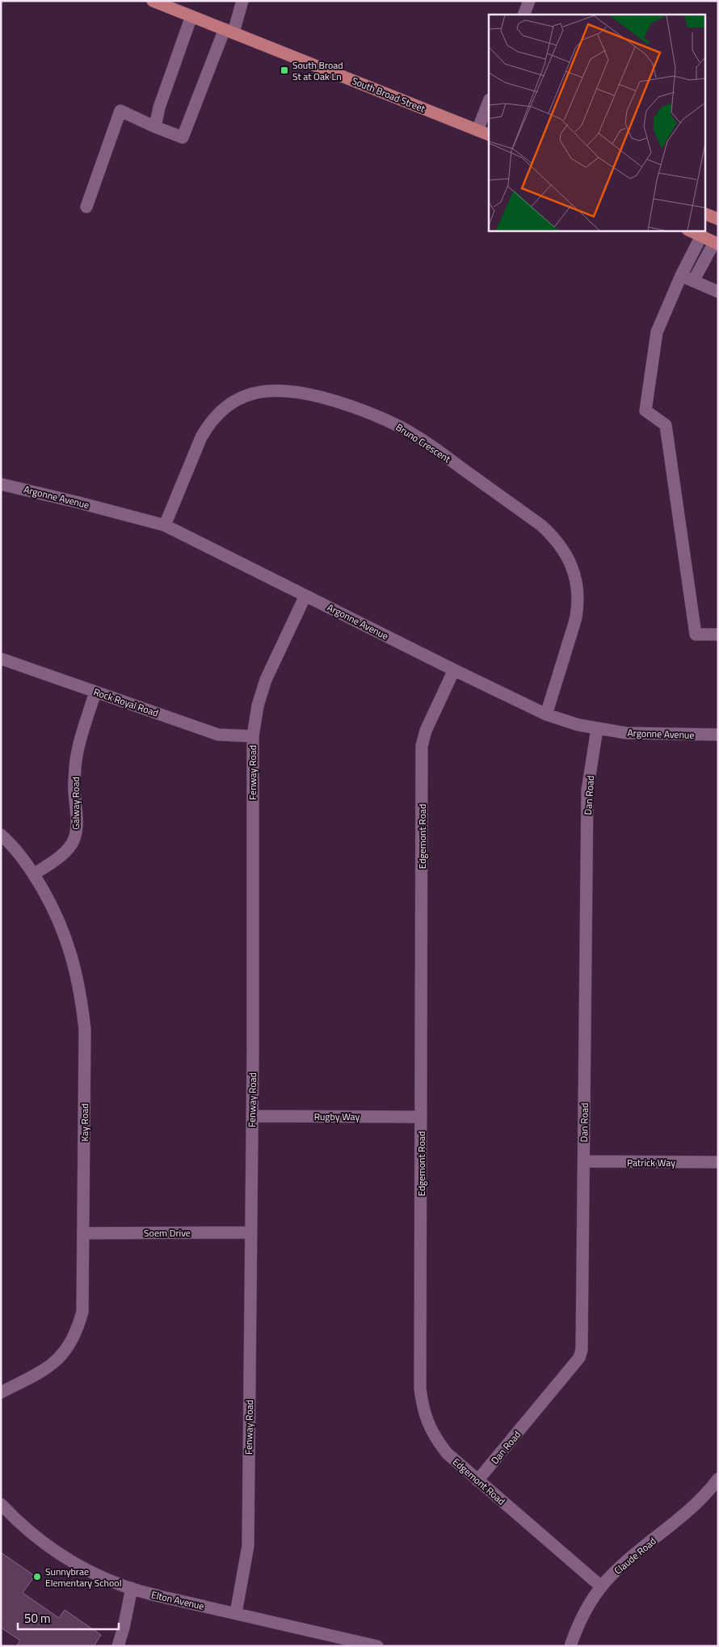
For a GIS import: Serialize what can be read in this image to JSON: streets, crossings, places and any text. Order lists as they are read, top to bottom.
{
  "streets": {
    "main road": ["South Broad Street"],
    "street": [
      "Bruno Crescent",
      "Argonne Avenue",
      "Rock Royal Road",
      "Fenway Road",
      "Dan Road",
      "Galway Road",
      "Edgemont Road",
      "Rugby Way",
      "Kay Road",
      "Patrick Way",
      "Soem Drive",
      "Claude Road",
      "Elton Avenue"
    ]
  },
  "crossings": [
    ["Bruno Crescent", "Argonne Avenue"],
    ["Argonne Avenue", "Fenway Road"],
    ["Argonne Avenue", "Dan Road"],
    ["Argonne Avenue", "Edgemont Road"],
    ["Rock Royal Road", "Fenway Road"],
    ["Rock Royal Road", "Galway Road"],
    ["Fenway Road", "Rugby Way"],
    ["Fenway Road", "Soem Drive"],
    ["Fenway Road", "Elton Avenue"],
    ["Dan Road", "Edgemont Road"],
    ["Dan Road", "Patrick Way"],
    ["Galway Road", "Kay Road"],
    ["Edgemont Road", "Rugby Way"],
    ["Edgemont Road", "Claude Road"],
    ["Kay Road", "Soem Drive"]
  ],
  "places": {
    "transit": ["South Broad St at Oak Ln"],
    "other": ["Sunnybrae Elementary School"]
  },
  "scale_bar": "50 m"
}
